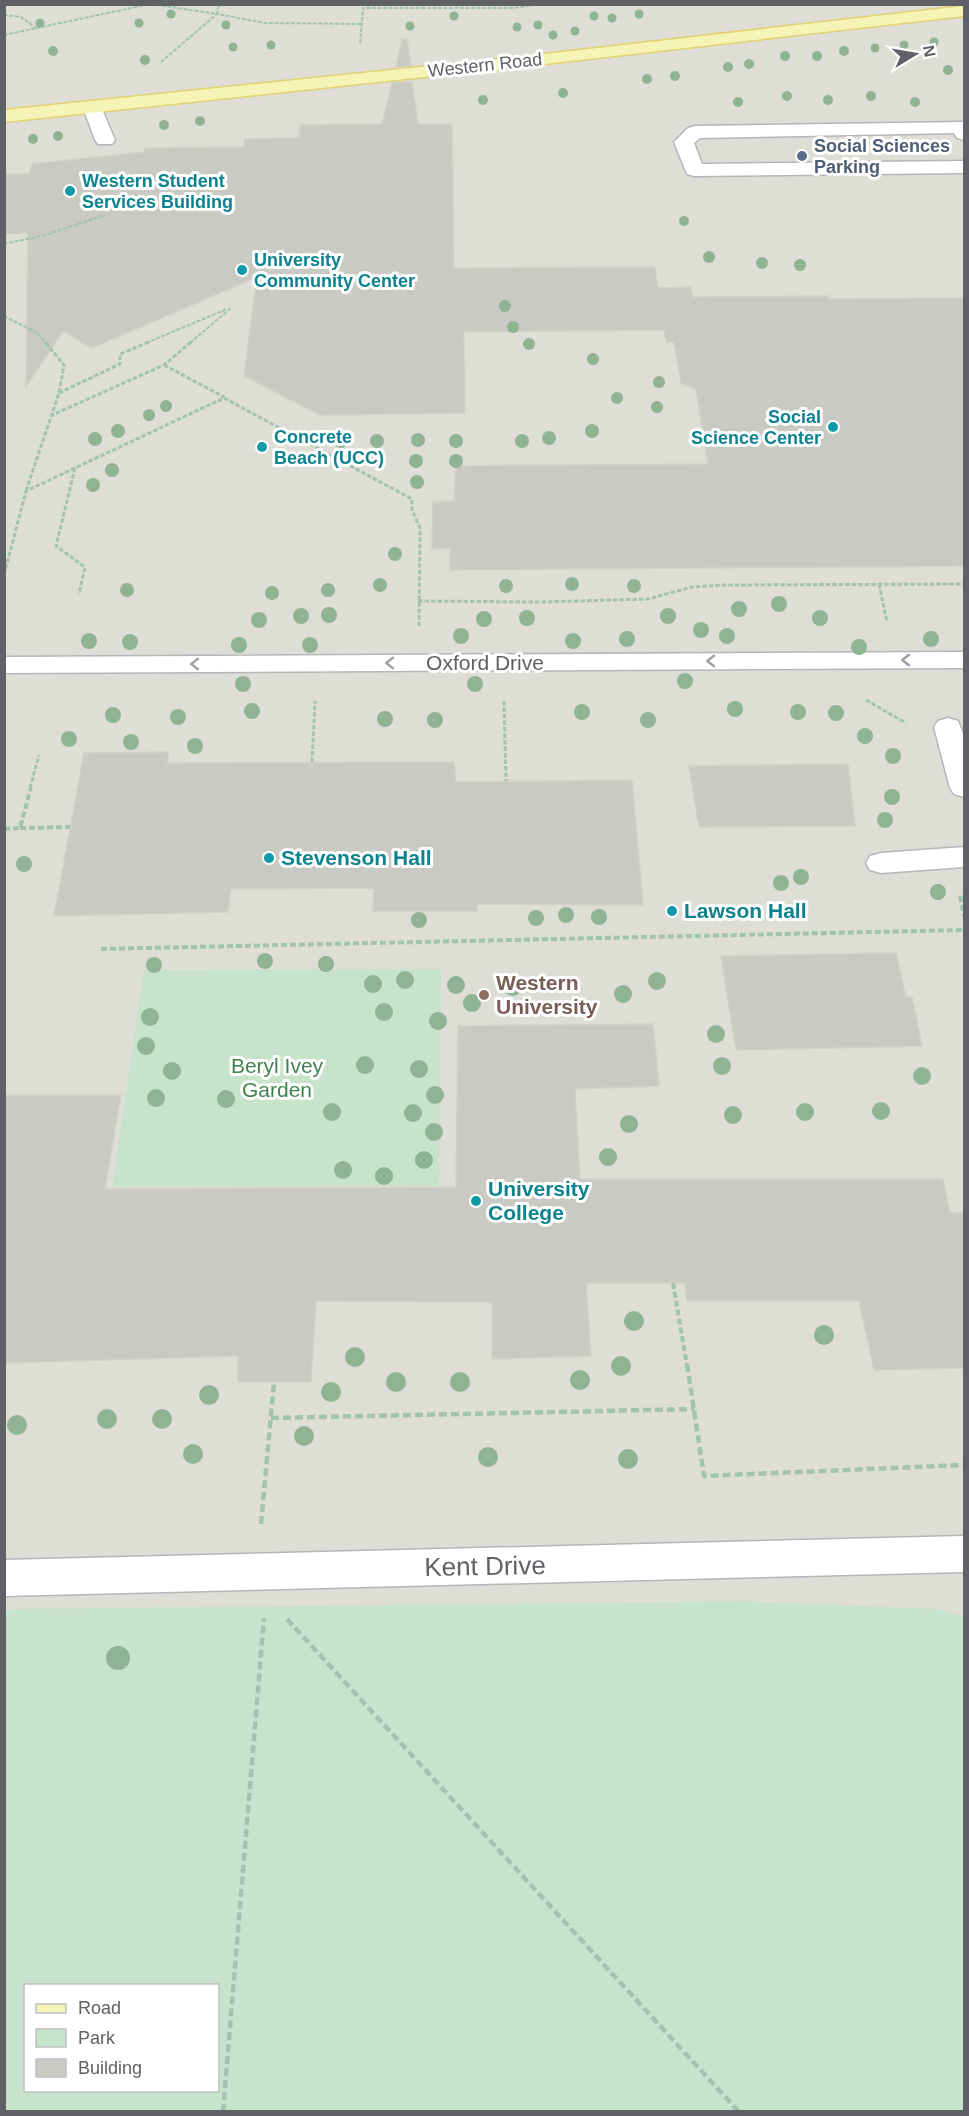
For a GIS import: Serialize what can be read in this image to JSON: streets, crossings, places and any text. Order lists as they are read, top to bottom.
{
  "streets": {
    "main road": ["Western Road"],
    "lane": ["Oxford Drive", "Kent Drive"]
  },
  "one_way": ["Oxford Drive"],
  "parks": ["Beryl Ivey Garden"],
  "places": [
    "Social Sciences Parking",
    "Western Student Services Building",
    "University Community Center",
    "Social Science Center",
    "Concrete Beach (UCC)",
    "Stevenson Hall",
    "Lawson Hall",
    "Western University",
    "University College"
  ],
  "legend": ["Road", "Park", "Building"],
  "north": "right"
}
